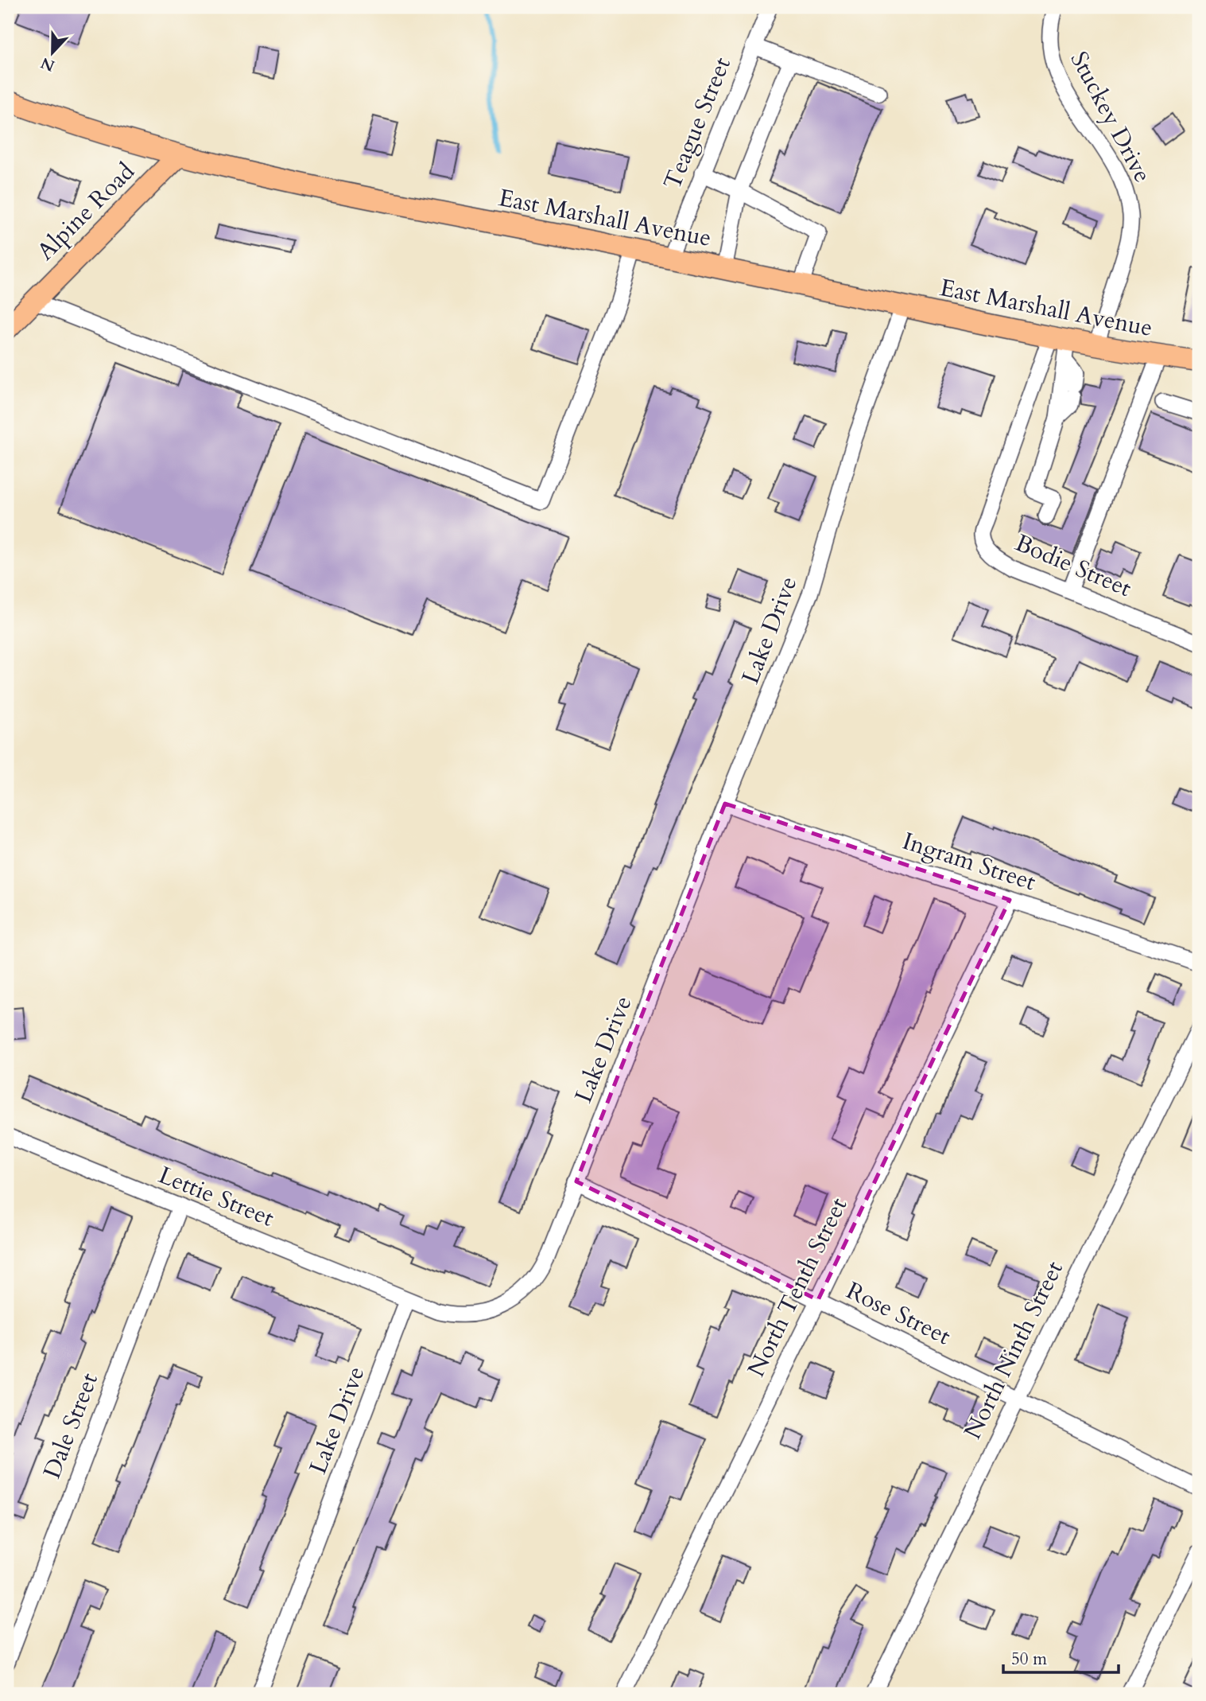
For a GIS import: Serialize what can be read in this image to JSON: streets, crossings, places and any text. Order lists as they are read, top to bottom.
{
  "streets": {
    "main road": ["Alpine Road", "East Marshall Avenue"],
    "street": [
      "Stuckey Drive",
      "Teague Street",
      "Bodie Street",
      "Lake Drive",
      "Ingram Street",
      "Lettie Street",
      "North Tenth Street",
      "Rose Street",
      "North Ninth Street",
      "Dale Street"
    ]
  },
  "crossings": [
    ["Stuckey Drive", "East Marshall Avenue"],
    ["Teague Street", "East Marshall Avenue"],
    ["Alpine Road", "East Marshall Avenue"],
    ["East Marshall Avenue", "Bodie Street"],
    ["East Marshall Avenue", "Lake Drive"],
    ["Lake Drive", "Ingram Street"],
    ["Lake Drive", "Lettie Street"],
    ["Lake Drive", "Rose Street"],
    ["Ingram Street", "North Tenth Street"],
    ["Lettie Street", "Dale Street"],
    ["North Tenth Street", "Rose Street"],
    ["Rose Street", "North Ninth Street"]
  ],
  "scale_bar": "50 m",
  "north": "bottom"
}
